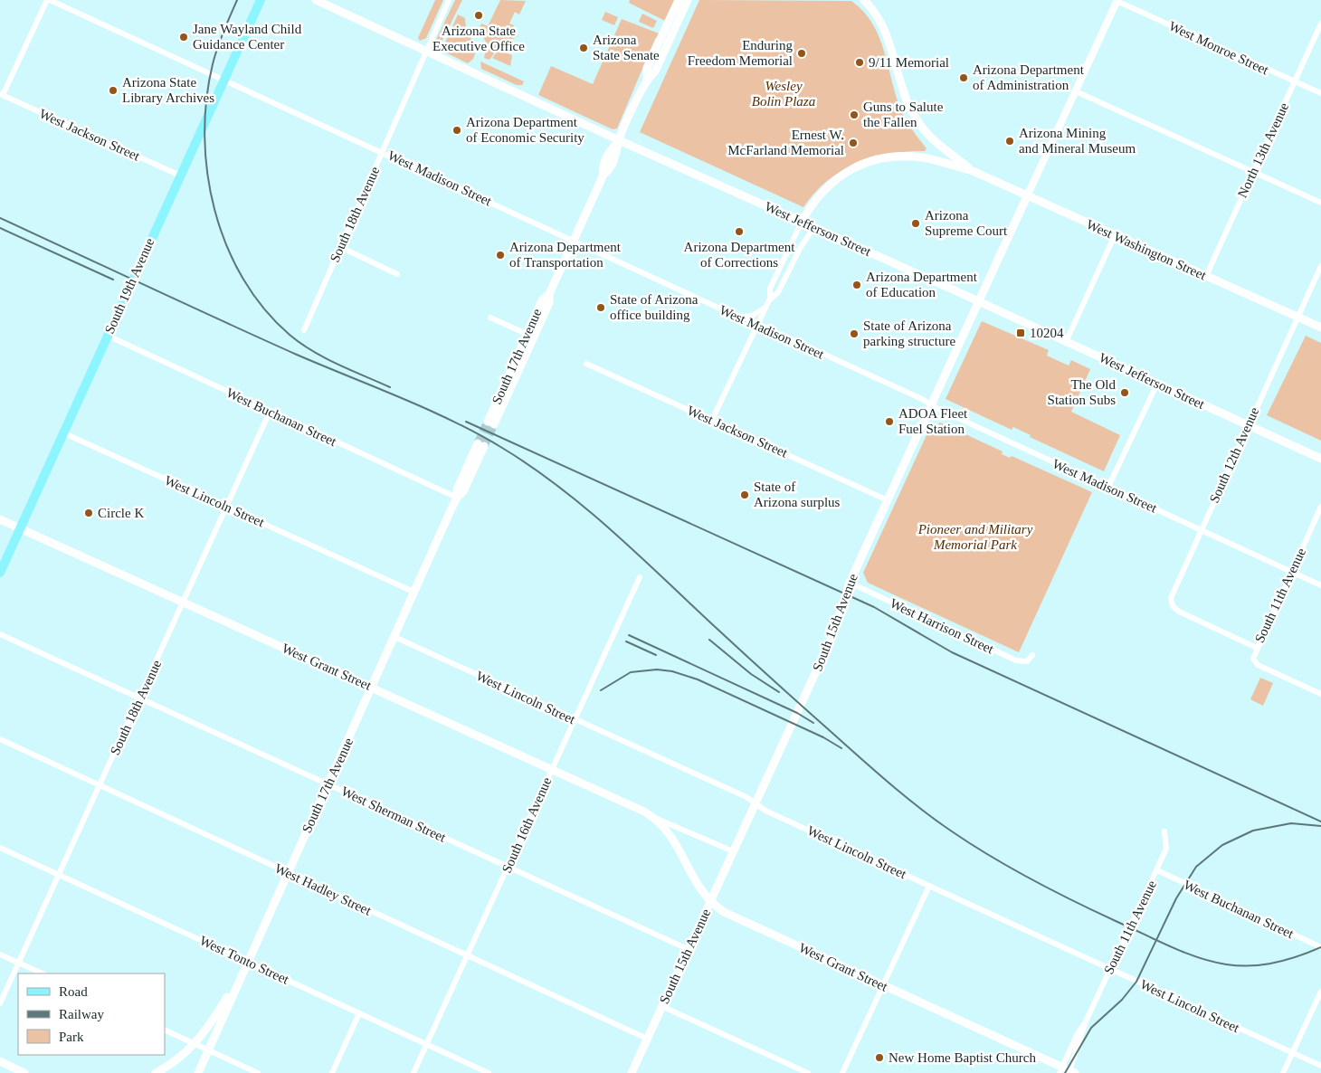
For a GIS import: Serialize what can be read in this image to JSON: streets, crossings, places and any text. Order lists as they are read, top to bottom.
{
  "streets": {
    "main road": [
      "West Jefferson Street",
      "West Washington Street",
      "South 19th Avenue",
      "South 17th Avenue",
      "South 15th Avenue",
      "West Grant Street"
    ],
    "street": [
      "West Monroe Street",
      "West Jackson Street",
      "North 13th Avenue",
      "West Madison Street",
      "South 18th Avenue",
      "West Buchanan Street",
      "South 12th Avenue",
      "West Lincoln Street",
      "South 11th Avenue",
      "West Harrison Street",
      "West Sherman Street",
      "South 16th Avenue",
      "West Hadley Street",
      "West Tonto Street"
    ]
  },
  "crossings": [
    ["West Monroe Street", "North 13th Avenue"],
    ["West Jackson Street", "South 19th Avenue"],
    ["West Jackson Street", "South 15th Avenue"],
    ["North 13th Avenue", "West Washington Street"],
    ["West Madison Street", "South 18th Avenue"],
    ["West Madison Street", "South 19th Avenue"],
    ["West Madison Street", "South 17th Avenue"],
    ["West Madison Street", "South 12th Avenue"],
    ["West Madison Street", "South 11th Avenue"],
    ["West Madison Street", "South 15th Avenue"],
    ["South 18th Avenue", "West Jefferson Street"],
    ["South 18th Avenue", "West Buchanan Street"],
    ["South 18th Avenue", "West Lincoln Street"],
    ["South 18th Avenue", "West Grant Street"],
    ["South 18th Avenue", "West Sherman Street"],
    ["South 18th Avenue", "West Hadley Street"],
    ["South 18th Avenue", "West Tonto Street"],
    ["West Jefferson Street", "West Washington Street"],
    ["West Jefferson Street", "South 17th Avenue"],
    ["West Jefferson Street", "South 12th Avenue"],
    ["West Jefferson Street", "South 15th Avenue"],
    ["West Washington Street", "South 12th Avenue"],
    ["West Washington Street", "South 15th Avenue"],
    ["South 19th Avenue", "West Buchanan Street"],
    ["South 19th Avenue", "West Lincoln Street"],
    ["South 19th Avenue", "West Grant Street"],
    ["South 17th Avenue", "West Buchanan Street"],
    ["South 17th Avenue", "West Lincoln Street"],
    ["South 17th Avenue", "West Grant Street"],
    ["South 17th Avenue", "West Sherman Street"],
    ["South 17th Avenue", "West Hadley Street"],
    ["South 17th Avenue", "West Tonto Street"],
    ["West Buchanan Street", "South 11th Avenue"],
    ["South 12th Avenue", "South 11th Avenue"],
    ["West Lincoln Street", "South 11th Avenue"],
    ["West Lincoln Street", "South 15th Avenue"],
    ["West Lincoln Street", "South 16th Avenue"],
    ["South 11th Avenue", "West Grant Street"],
    ["South 15th Avenue", "West Harrison Street"],
    ["South 15th Avenue", "West Grant Street"],
    ["South 15th Avenue", "West Sherman Street"],
    ["South 15th Avenue", "West Hadley Street"],
    ["West Grant Street", "South 16th Avenue"],
    ["West Sherman Street", "South 16th Avenue"],
    ["South 16th Avenue", "West Hadley Street"],
    ["South 16th Avenue", "West Tonto Street"]
  ],
  "parks": ["Wesley Bolin Plaza", "Pioneer and Military Memorial Park"],
  "places": {
    "other": [
      "Arizona State Executive Office",
      "Jane Wayland Child Guidance Center",
      "Arizona State Senate",
      "Enduring Freedom Memorial",
      "9/11 Memorial",
      "Arizona Department of Administration",
      "Arizona State Library Archives",
      "Guns to Salute the Fallen",
      "Arizona Department of Economic Security",
      "Arizona Mining and Mineral Museum",
      "Ernest W. McFarland Memorial",
      "Arizona Supreme Court",
      "Arizona Department of Corrections",
      "Arizona Department of Transportation",
      "Arizona Department of Education",
      "State of Arizona office building",
      "State of Arizona parking structure",
      "The Old Station Subs",
      "ADOA Fleet Fuel Station",
      "State of Arizona surplus",
      "Circle K",
      "New Home Baptist Church"
    ],
    "transit": ["10204"]
  },
  "legend": ["Road", "Railway", "Park"]
}
